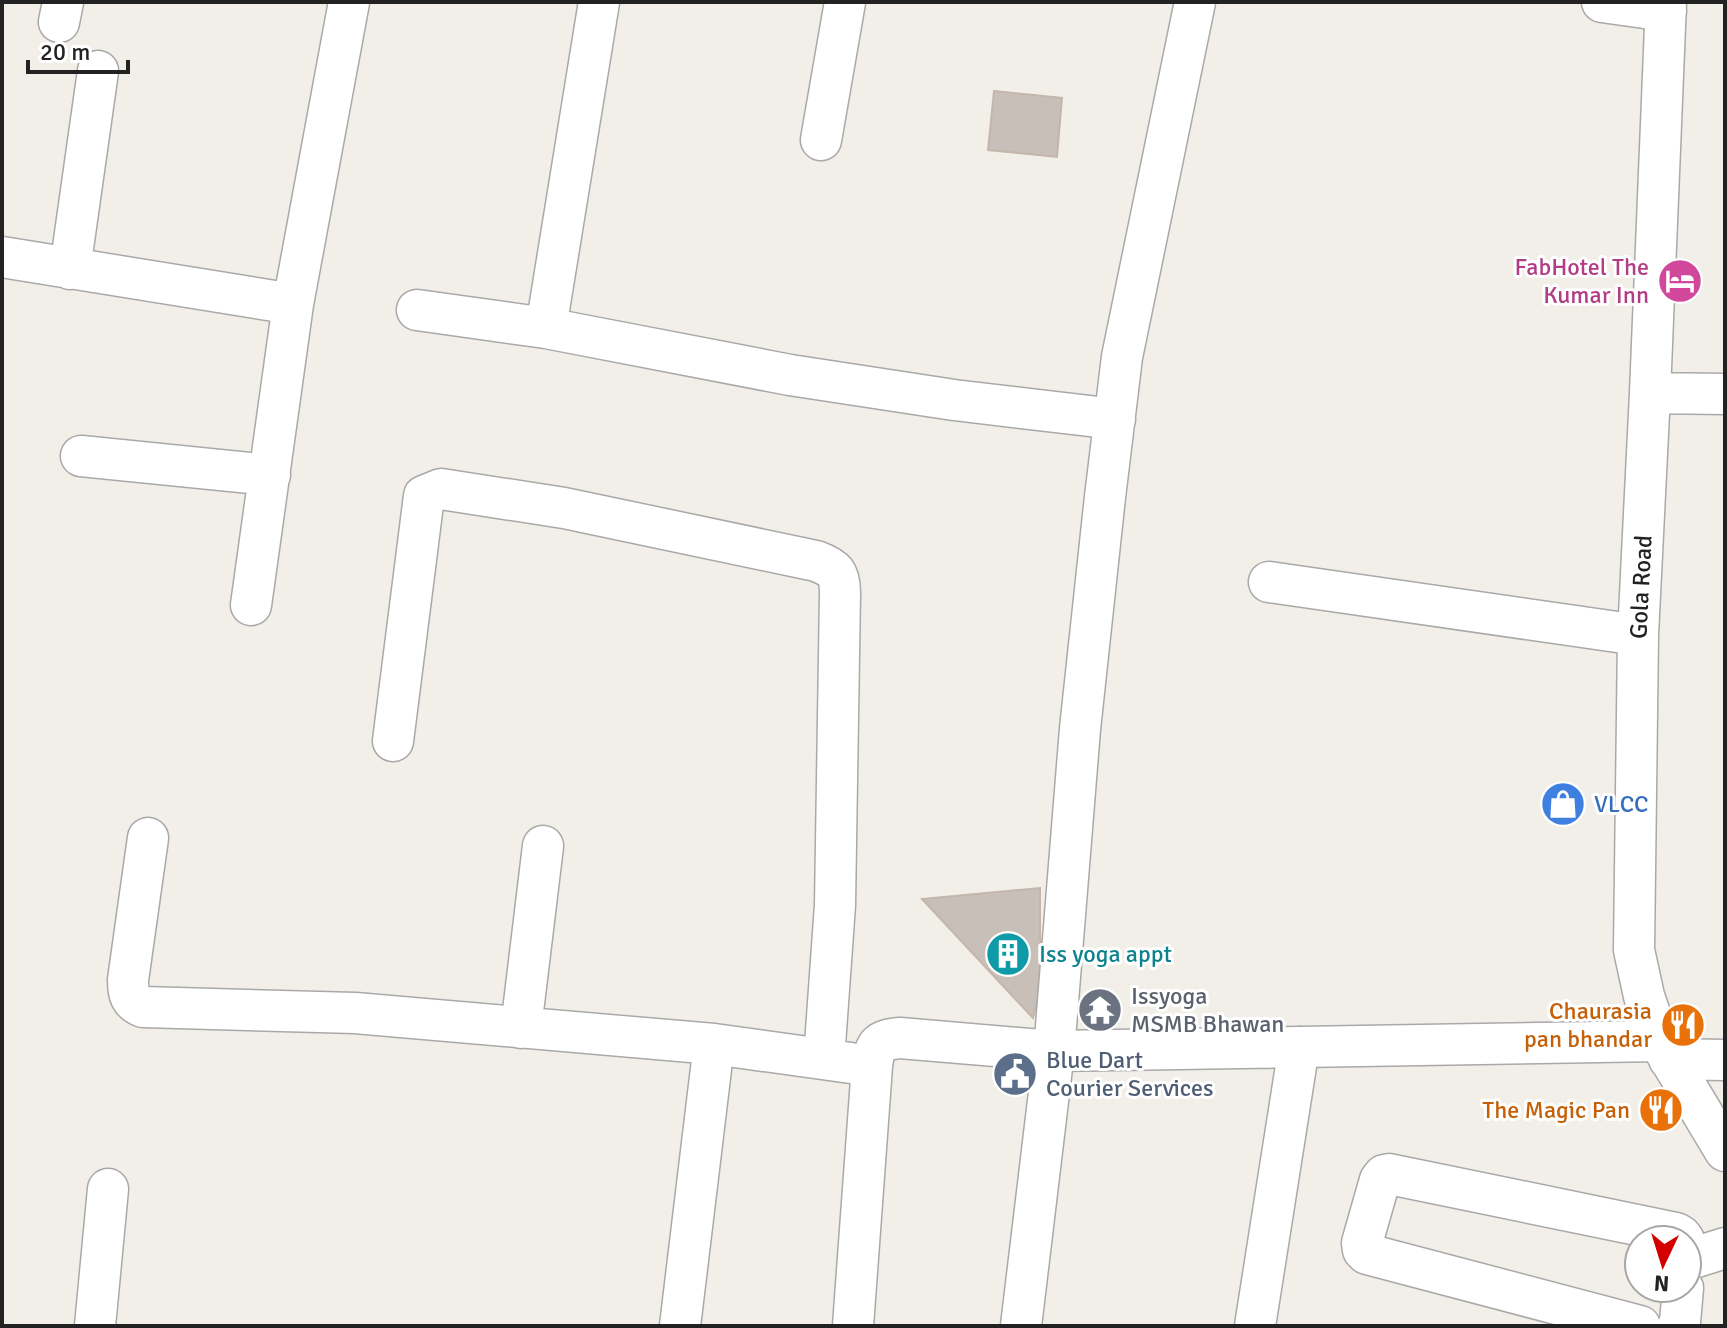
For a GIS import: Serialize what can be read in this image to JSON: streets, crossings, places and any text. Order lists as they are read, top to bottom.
{
  "streets": {
    "street": ["Gola Road"]
  },
  "places": {
    "hotel": ["FabHotel The Kumar Inn"],
    "shop": ["VLCC"],
    "building": ["Iss yoga appt"],
    "temple": ["Issyoga MSMB Bhawan"],
    "restaurant": ["Chaurasia pan bhandar", "The Magic Pan"],
    "public building": ["Blue Dart Courier Services"]
  },
  "scale_bar": "20 m",
  "north": "bottom"
}
